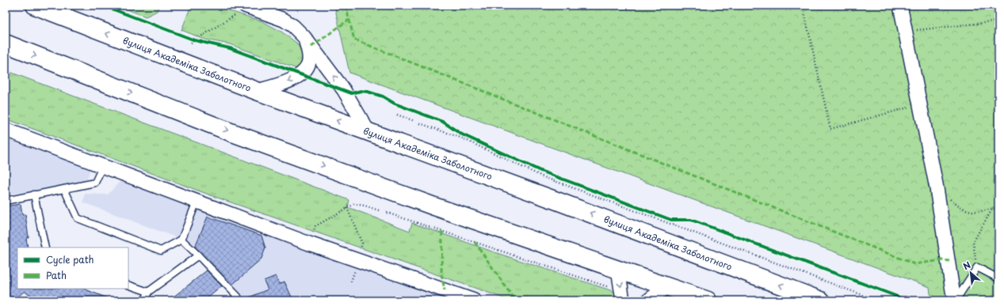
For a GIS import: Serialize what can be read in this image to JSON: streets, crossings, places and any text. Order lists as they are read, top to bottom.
{
  "streets": {
    "highway": ["вулиця Академіка Заболотного"]
  },
  "legend": ["Cycle path", "Path"],
  "north": "top left"
}
